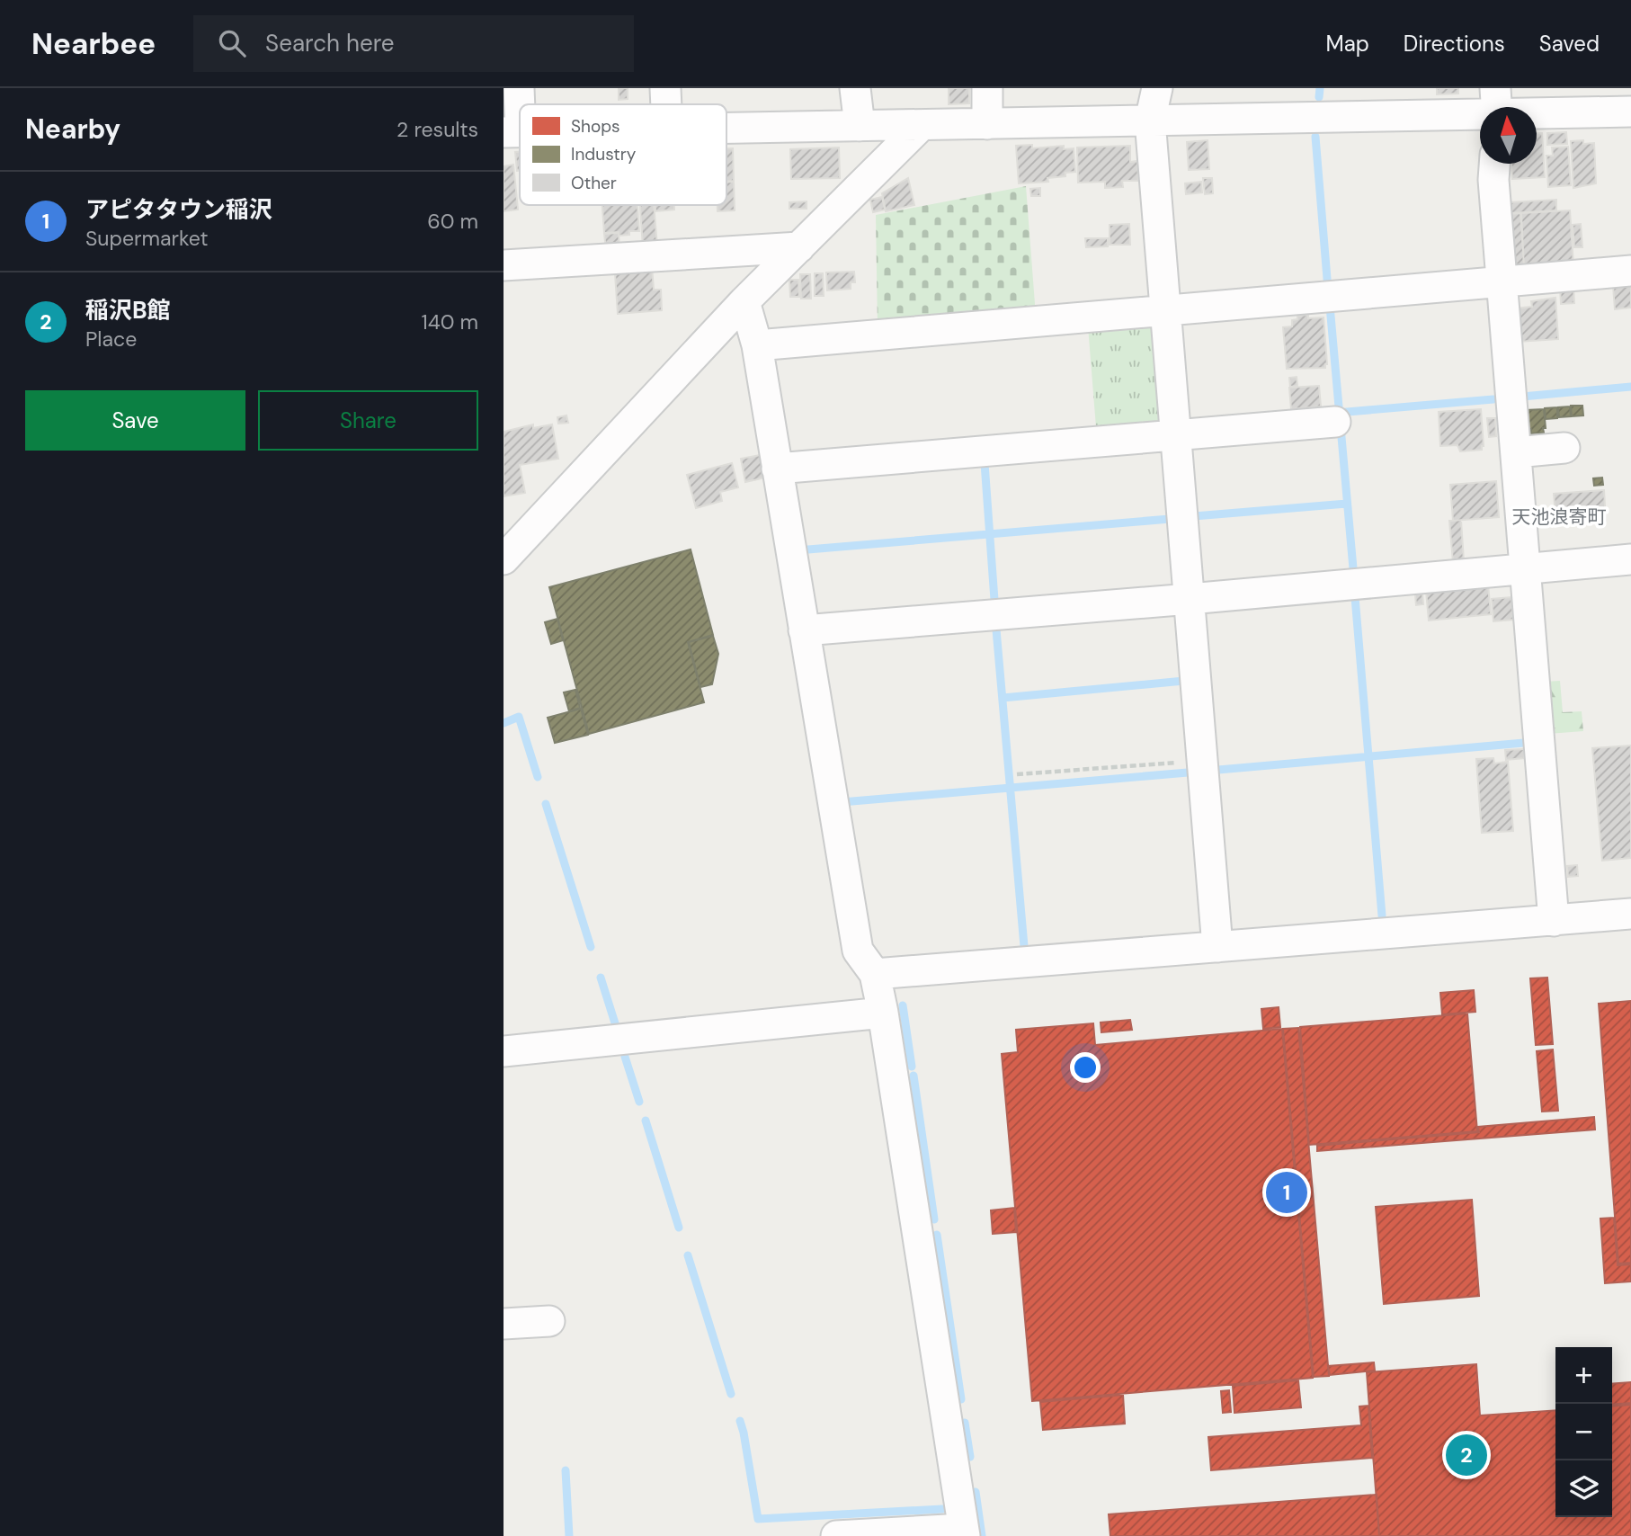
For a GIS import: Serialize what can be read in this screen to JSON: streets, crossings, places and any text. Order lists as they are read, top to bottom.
{
  "districts": ["天池浪寄町"],
  "legend": ["Shops", "Industry", "Other"],
  "north": "top",
  "page": {
    "header": "Nearbee",
    "search": "Search here",
    "nav": ["Map", "Directions", "Saved"],
    "heading": ["Nearby", "2 results"],
    "list": [
      {
        "mark": "1",
        "name": "アピタタウン稲沢",
        "note": "Supermarket",
        "value": "60 m"
      },
      {
        "mark": "2",
        "name": "稲沢B館",
        "note": "Place",
        "value": "140 m"
      }
    ],
    "buttons": ["Save", "Share"],
    "pins": ["1", "2"],
    "map_buttons": ["+", "−"]
  }
}
